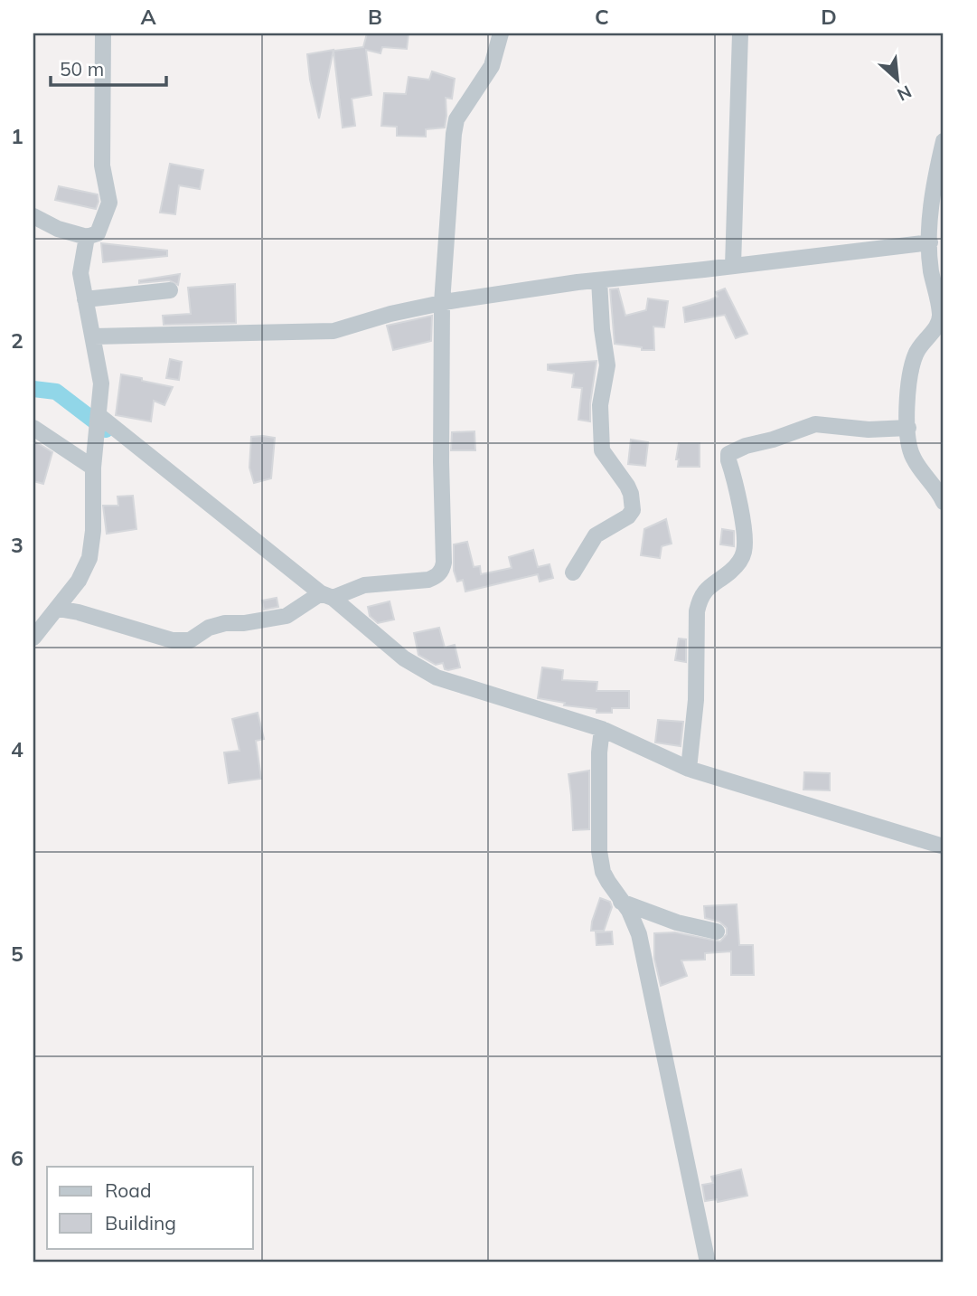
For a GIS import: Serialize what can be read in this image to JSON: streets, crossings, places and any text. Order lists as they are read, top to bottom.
{
  "legend": ["Road", "Building"],
  "scale_bar": "50 m",
  "north": "bottom right",
  "grid": {
    "columns": [
      "A",
      "B",
      "C",
      "D"
    ],
    "rows": [
      "1",
      "2",
      "3",
      "4",
      "5",
      "6"
    ]
  }
}
